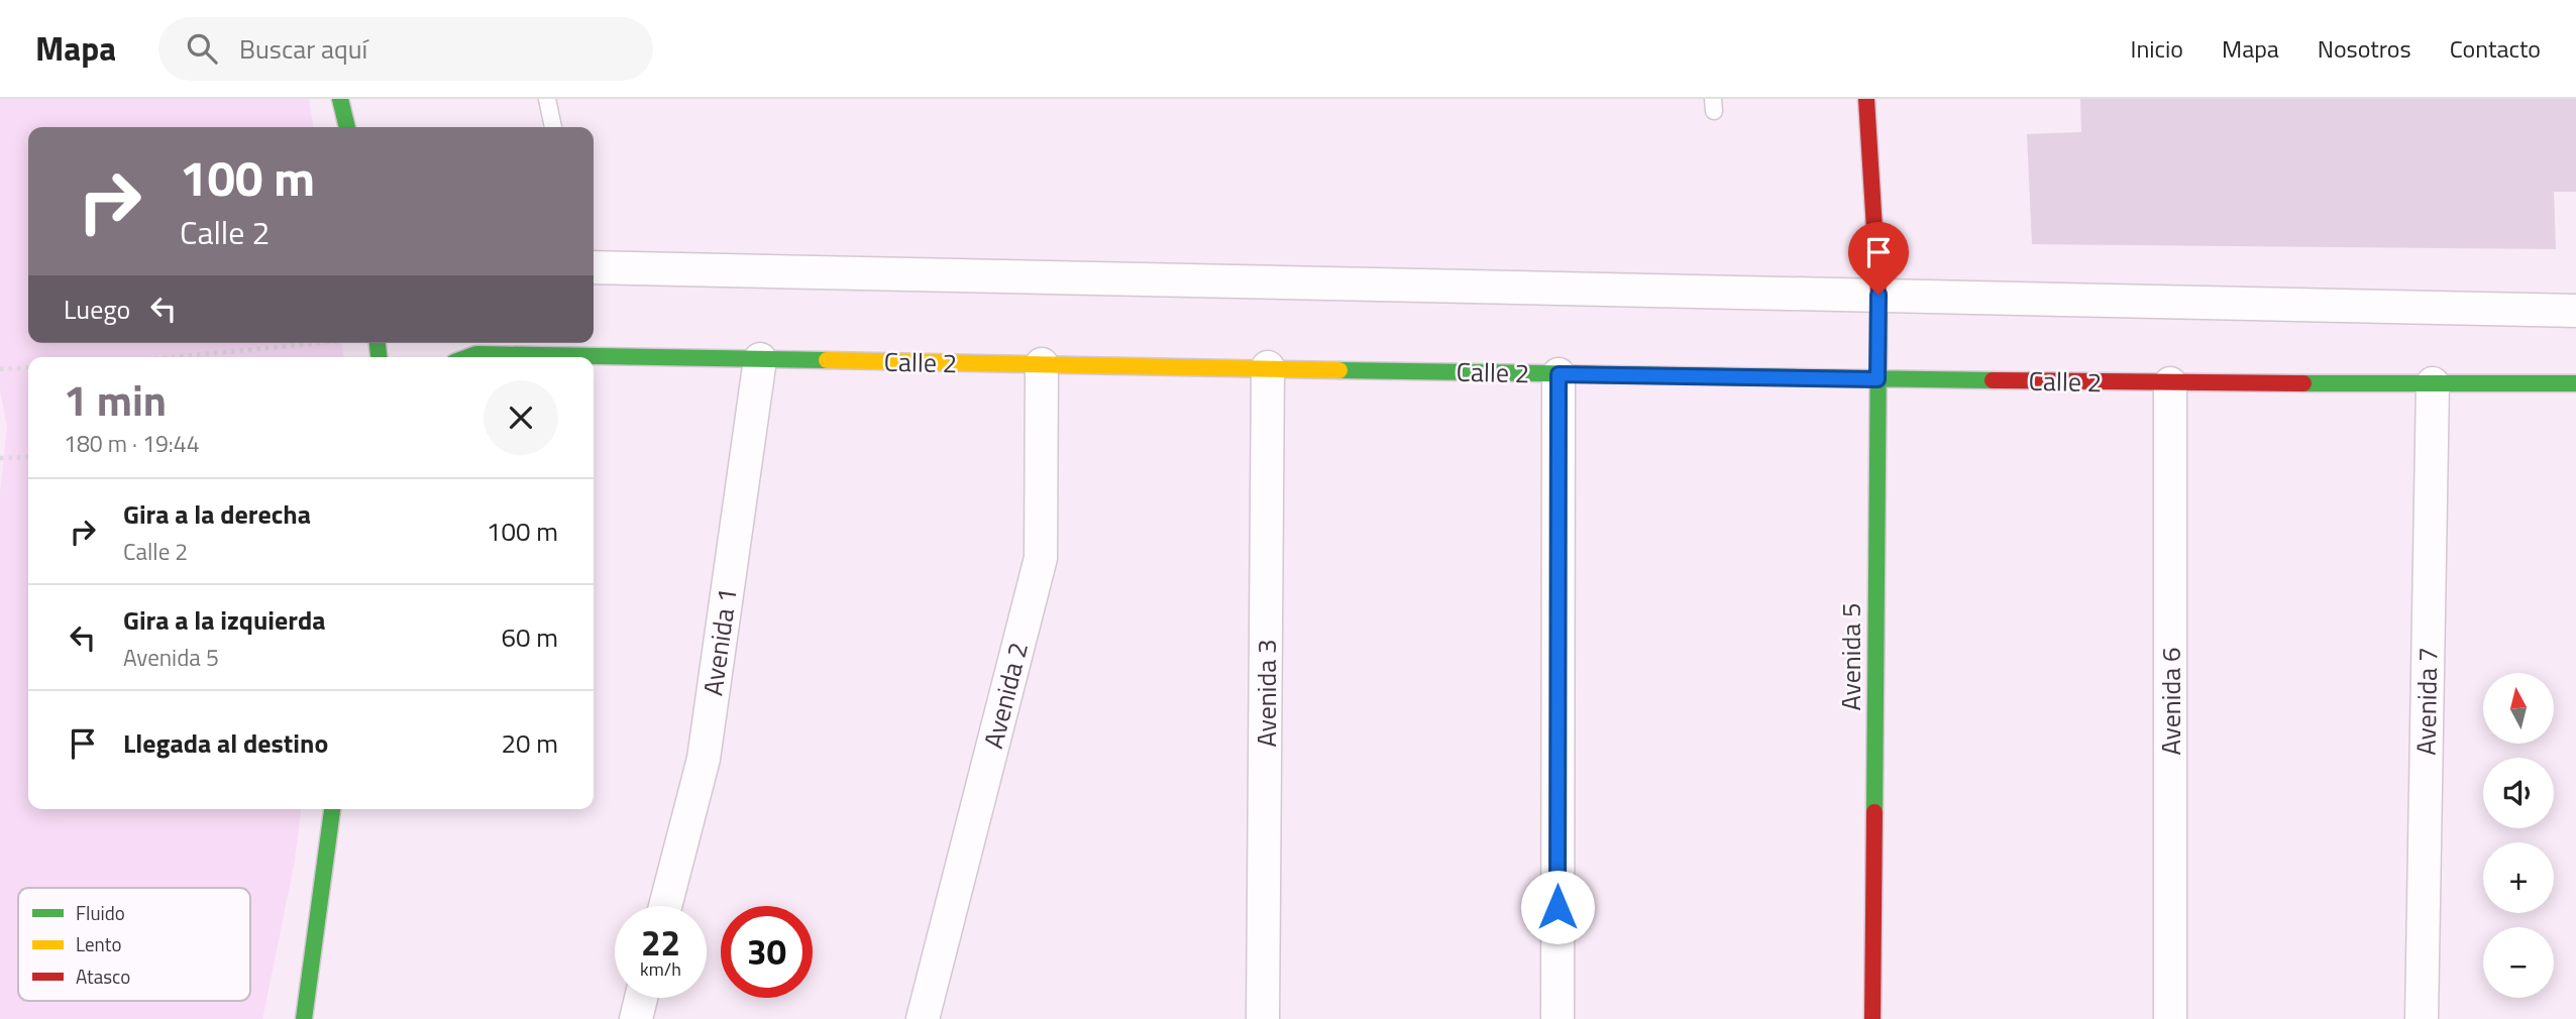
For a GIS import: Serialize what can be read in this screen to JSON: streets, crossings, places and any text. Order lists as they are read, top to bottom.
{
  "streets": {
    "street": [
      "Calle 2",
      "Avenida 1",
      "Avenida 5",
      "Avenida 3",
      "Avenida 2",
      "Avenida 6",
      "Avenida 7"
    ]
  },
  "crossings": [
    ["Calle 2", "Avenida 1"],
    ["Calle 2", "Avenida 5"],
    ["Calle 2", "Avenida 3"],
    ["Calle 2", "Avenida 2"],
    ["Calle 2", "Avenida 6"],
    ["Calle 2", "Avenida 7"]
  ],
  "legend": ["Fluido", "Lento", "Atasco"],
  "north": "top",
  "page": {
    "header": "Mapa",
    "search": "Buscar aquí",
    "nav": [
      "Inicio",
      "Mapa",
      "Nosotros",
      "Contacto"
    ],
    "turn": ["100 m", "Calle 2"],
    "then": "Luego",
    "heading": ["1 min", "180 m · 19:44"],
    "list": [
      {
        "name": "Gira a la derecha",
        "note": "Calle 2",
        "value": "100 m"
      },
      {
        "name": "Gira a la izquierda",
        "note": "Avenida 5",
        "value": "60 m"
      },
      {
        "name": "Llegada al destino",
        "value": "20 m"
      }
    ],
    "map_buttons": ["+", "−"],
    "speed": "22 km/h",
    "limit": "30"
  }
}
